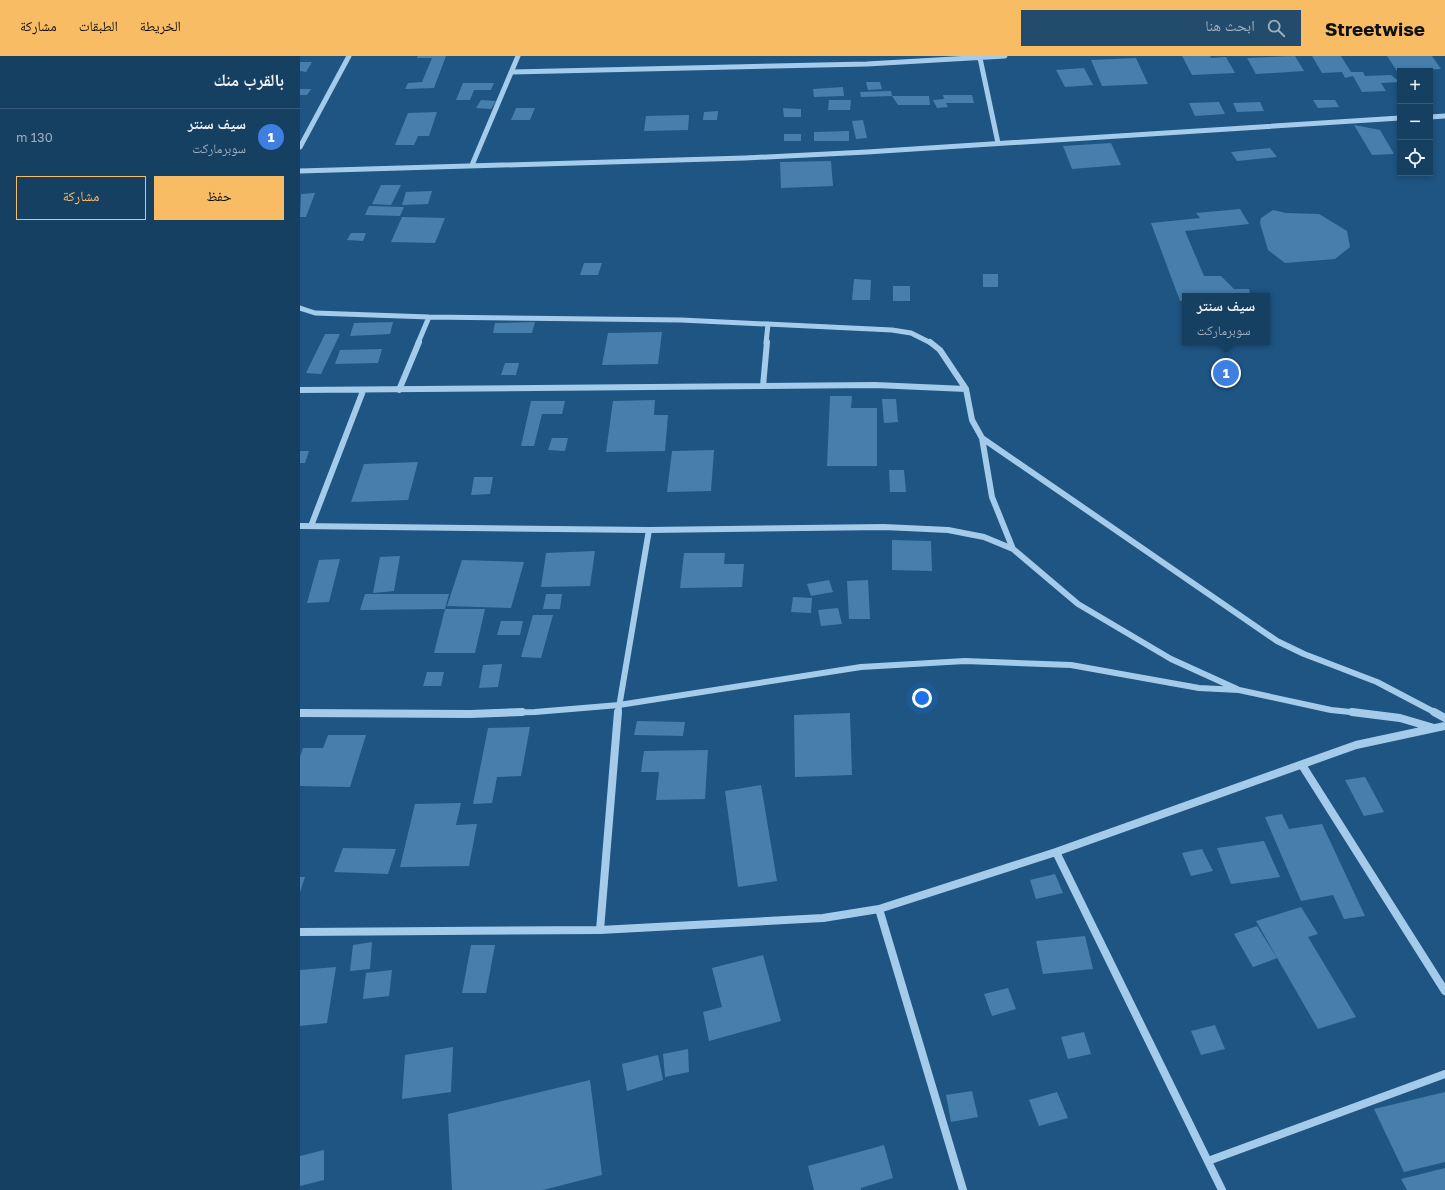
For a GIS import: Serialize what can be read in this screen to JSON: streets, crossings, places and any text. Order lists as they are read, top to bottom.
{
  "page": {
    "header": "Streetwise",
    "search": "ابحث هنا",
    "nav": ["الخريطة", "الطبقات", "مشاركة"],
    "heading": "بالقرب منك",
    "map_buttons": ["+", "−"],
    "list": [
      {
        "mark": "1",
        "name": "سيف سنتر",
        "note": "سوبرماركت",
        "value": "130 m"
      }
    ],
    "buttons": ["حفظ", "مشاركة"],
    "popup": ["سيف سنتر", "سوبرماركت"],
    "pins": "1"
  }
}
